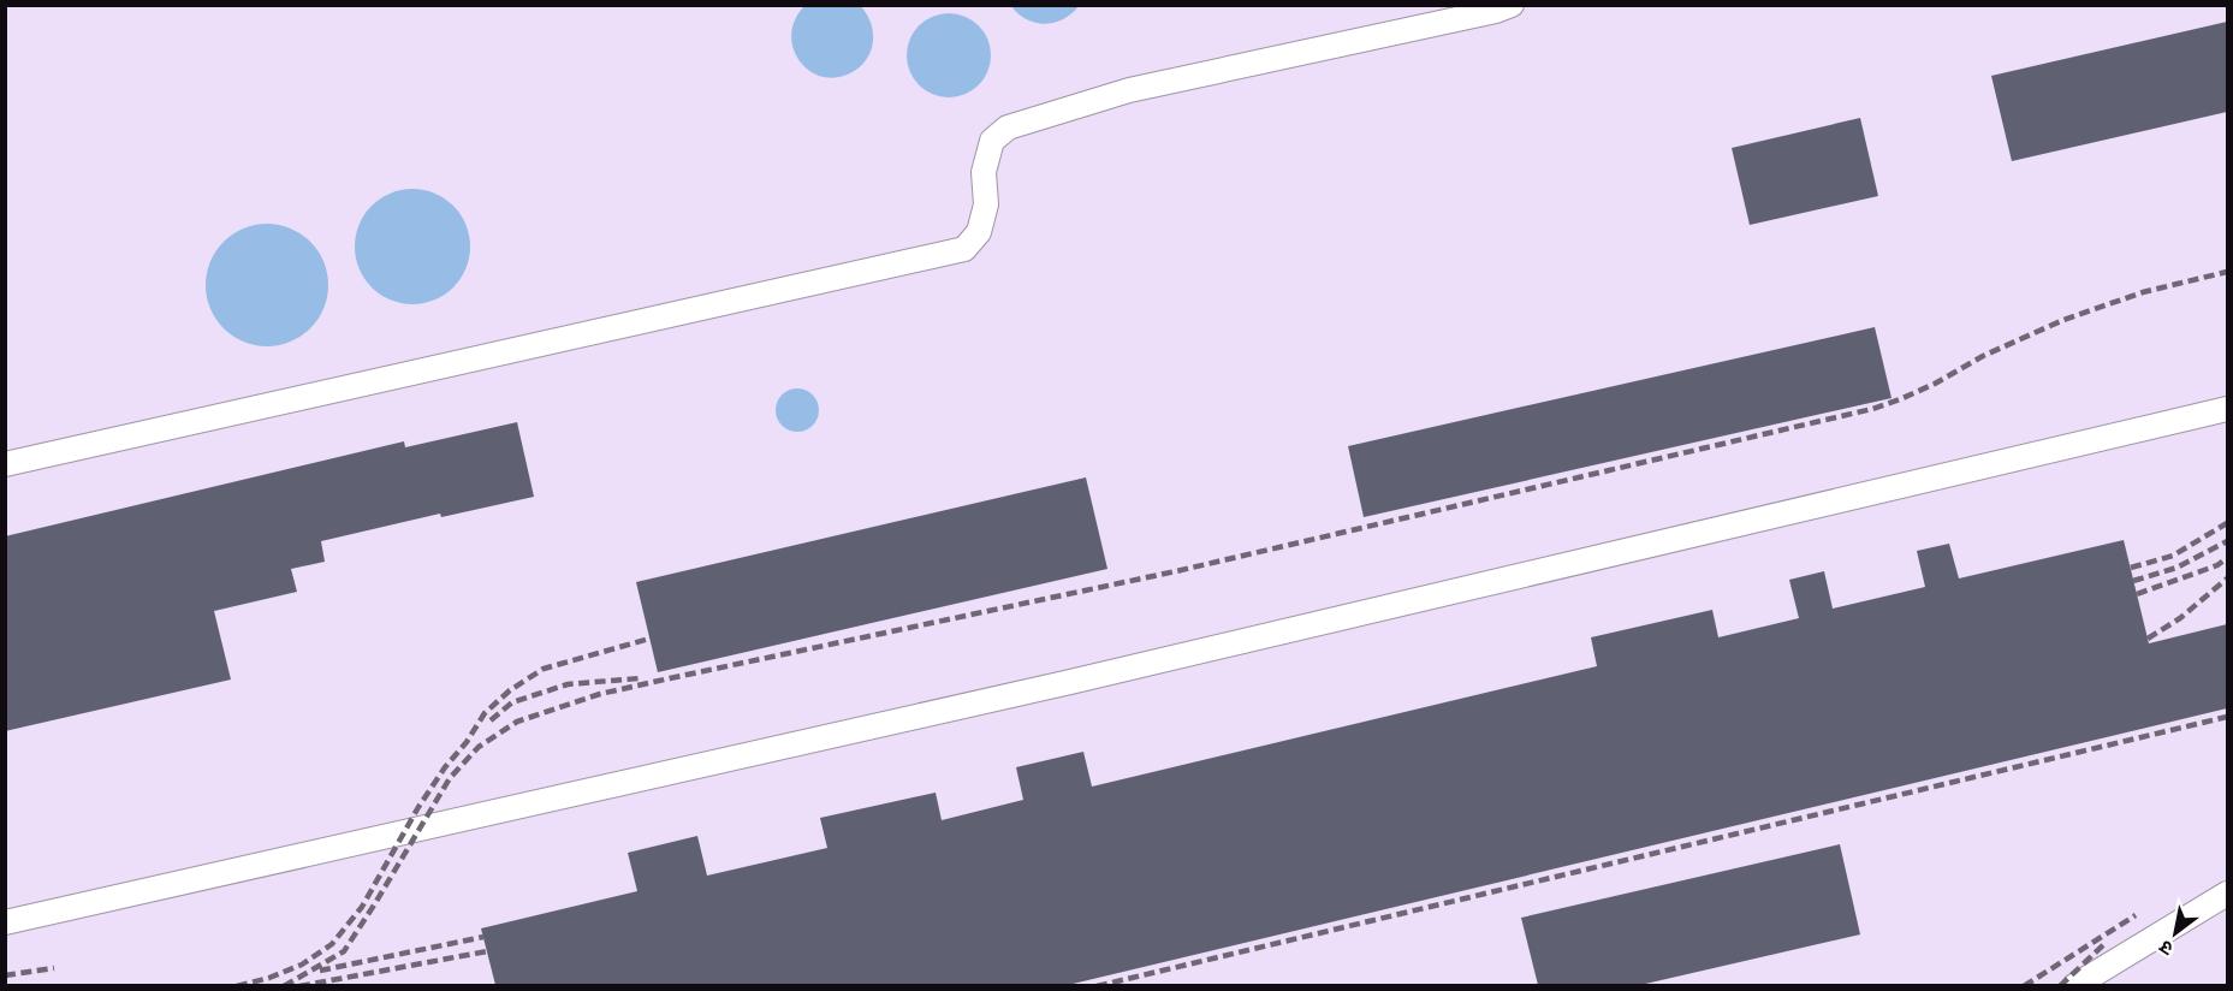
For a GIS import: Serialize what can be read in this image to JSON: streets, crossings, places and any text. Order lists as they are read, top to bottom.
{
  "north": "bottom left"
}
